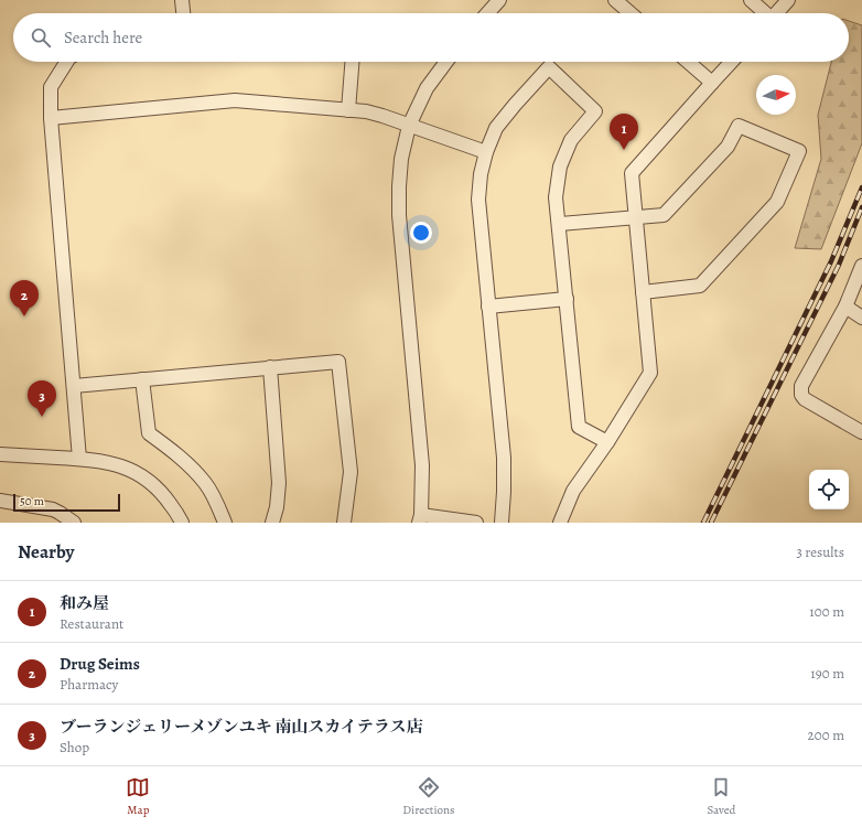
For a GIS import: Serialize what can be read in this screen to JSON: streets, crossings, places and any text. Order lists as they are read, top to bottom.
{
  "scale_bar": "50 m",
  "north": "right",
  "page": {
    "search": "Search here",
    "pins": ["1", "2", "3"],
    "scale": "50 m",
    "heading": ["Nearby", "3 results"],
    "list": [
      {
        "mark": "1",
        "name": "和み屋",
        "note": "Restaurant",
        "value": "100 m"
      },
      {
        "mark": "2",
        "name": "Drug Seims",
        "note": "Pharmacy",
        "value": "190 m"
      },
      {
        "mark": "3",
        "name": "ブーランジェリーメゾンユキ 南山スカイテラス店",
        "note": "Shop",
        "value": "200 m"
      }
    ],
    "nav": ["Map", "Directions", "Saved"]
  }
}
